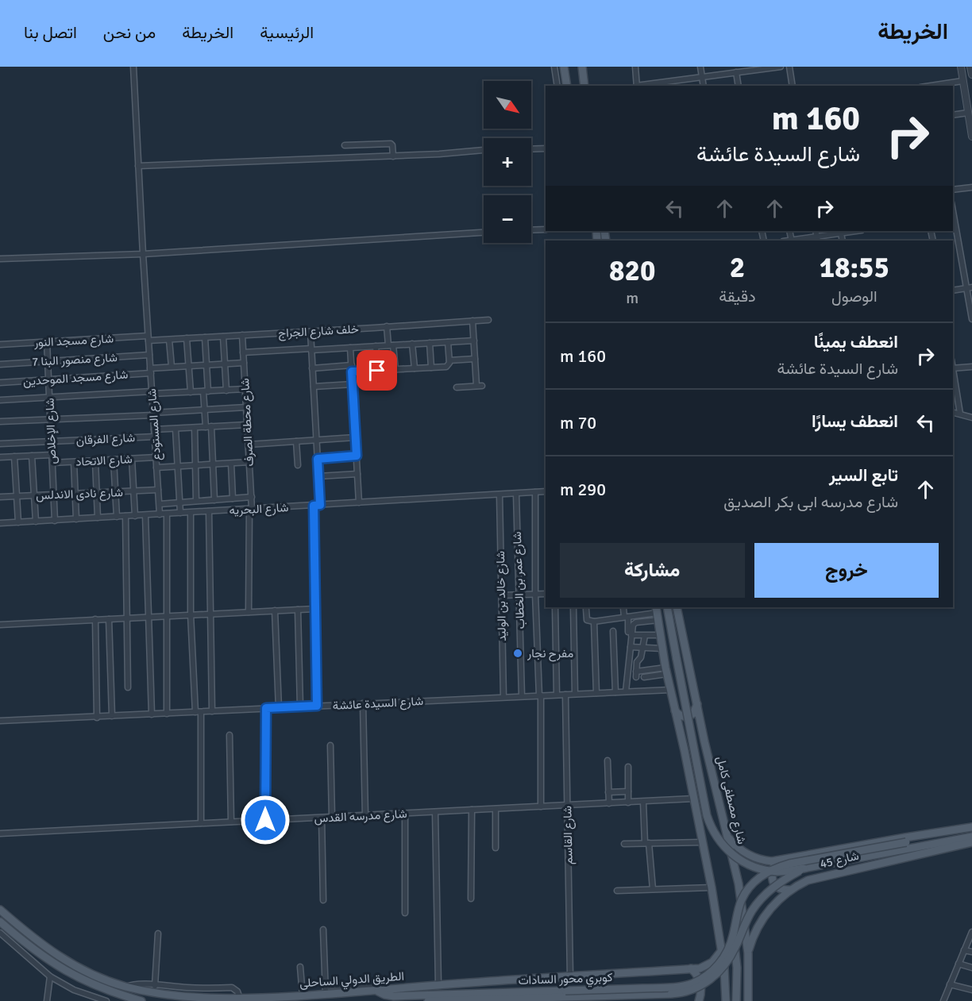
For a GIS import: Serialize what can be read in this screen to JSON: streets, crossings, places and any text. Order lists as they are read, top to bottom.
{
  "streets": {
    "main road": [
      "شارع مصطفى كامل",
      "شارع 45",
      "كوبري محور السادات",
      "الطريق الدولي الساحلى"
    ],
    "street": [
      "خلف شارع الجراج",
      "شارع مسجد النور",
      "شارع منصور البنا 7",
      "شارع مسجد الموحدين",
      "شارع محطة الصرف",
      "شارع المستودع",
      "شارع الإخلاص",
      "شارع الفرقان",
      "شارع الاتحاد",
      "شارع نادى الاندلس",
      "شارع البحريه",
      "شارع عمر بن الخطاب",
      "شارع خالد بن الوليد",
      "شارع السيدة عائشة",
      "شارع مدرسه القدس",
      "شارع القاسم"
    ]
  },
  "crossings": [
    ["خلف شارع الجراج", "شارع مسجد النور"],
    ["خلف شارع الجراج", "شارع محطة الصرف"],
    ["خلف شارع الجراج", "شارع المستودع"],
    ["شارع مسجد النور", "شارع المستودع"],
    ["شارع مسجد النور", "شارع الإخلاص"],
    ["شارع منصور البنا 7", "شارع المستودع"],
    ["شارع منصور البنا 7", "شارع الإخلاص"],
    ["شارع مسجد الموحدين", "شارع محطة الصرف"],
    ["شارع مسجد الموحدين", "شارع المستودع"],
    ["شارع مسجد الموحدين", "شارع الإخلاص"],
    ["شارع محطة الصرف", "شارع البحريه"],
    ["شارع المستودع", "شارع الفرقان"],
    ["شارع المستودع", "شارع الاتحاد"],
    ["شارع المستودع", "شارع نادى الاندلس"],
    ["شارع المستودع", "شارع البحريه"],
    ["شارع الإخلاص", "شارع الفرقان"],
    ["شارع الإخلاص", "شارع الاتحاد"],
    ["شارع الإخلاص", "شارع نادى الاندلس"],
    ["شارع الإخلاص", "شارع البحريه"],
    ["شارع البحريه", "شارع عمر بن الخطاب"],
    ["شارع البحريه", "شارع خالد بن الوليد"],
    ["شارع عمر بن الخطاب", "شارع السيدة عائشة"],
    ["شارع خالد بن الوليد", "شارع السيدة عائشة"],
    ["شارع السيدة عائشة", "شارع القاسم"],
    ["شارع مصطفى كامل", "شارع 45"],
    ["شارع مدرسه القدس", "شارع القاسم"],
    ["شارع القاسم", "الطريق الدولي الساحلى"],
    ["شارع 45", "كوبري محور السادات"],
    ["كوبري محور السادات", "الطريق الدولي الساحلى"]
  ],
  "places": ["مفرح نجار"],
  "north": "bottom right",
  "page": {
    "header": "الخريطة",
    "nav": [
      "الرئيسية",
      "الخريطة",
      "من نحن",
      "اتصل بنا"
    ],
    "map_buttons": ["+", "−"],
    "turn": ["160 m", "شارع السيدة عائشة"],
    "eta": [
      "18:55",
      "الوصول",
      "2",
      "دقيقة",
      "820",
      "m"
    ],
    "list": [
      {
        "name": "انعطف يمينًا",
        "note": "شارع السيدة عائشة",
        "value": "160 m"
      },
      {
        "name": "انعطف يسارًا",
        "value": "70 m"
      },
      {
        "name": "تابع السير",
        "note": "شارع مدرسه ابى بكر الصديق",
        "value": "290 m"
      }
    ],
    "buttons": ["خروج", "مشاركة"]
  }
}
